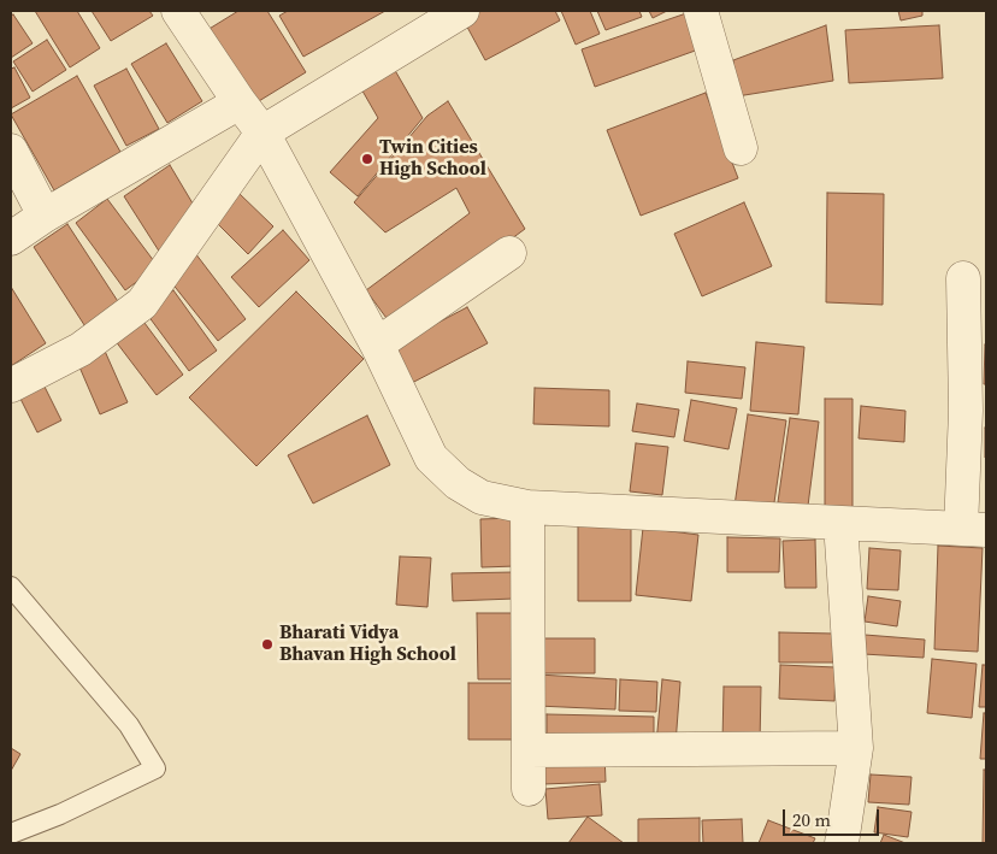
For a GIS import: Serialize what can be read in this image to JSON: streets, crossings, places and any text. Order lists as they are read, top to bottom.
{
  "places": ["Twin Cities High School", "Bharati Vidya Bhavan High School"],
  "scale_bar": "20 m"
}
